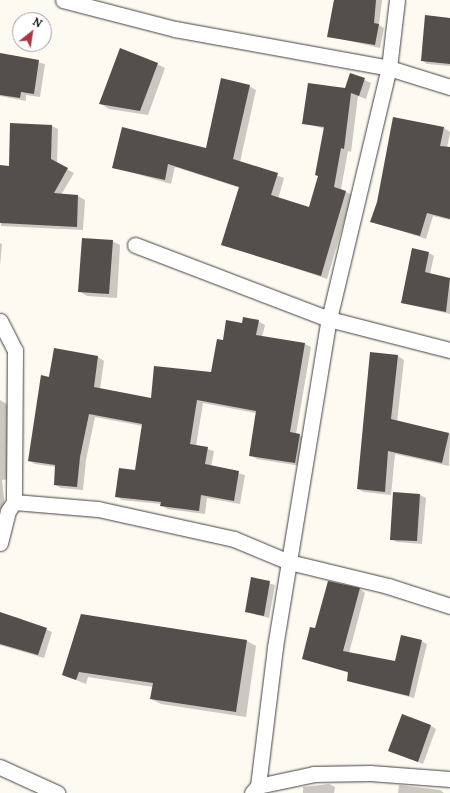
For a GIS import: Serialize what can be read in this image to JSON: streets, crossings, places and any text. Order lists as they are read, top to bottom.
{
  "north": "top right"
}
